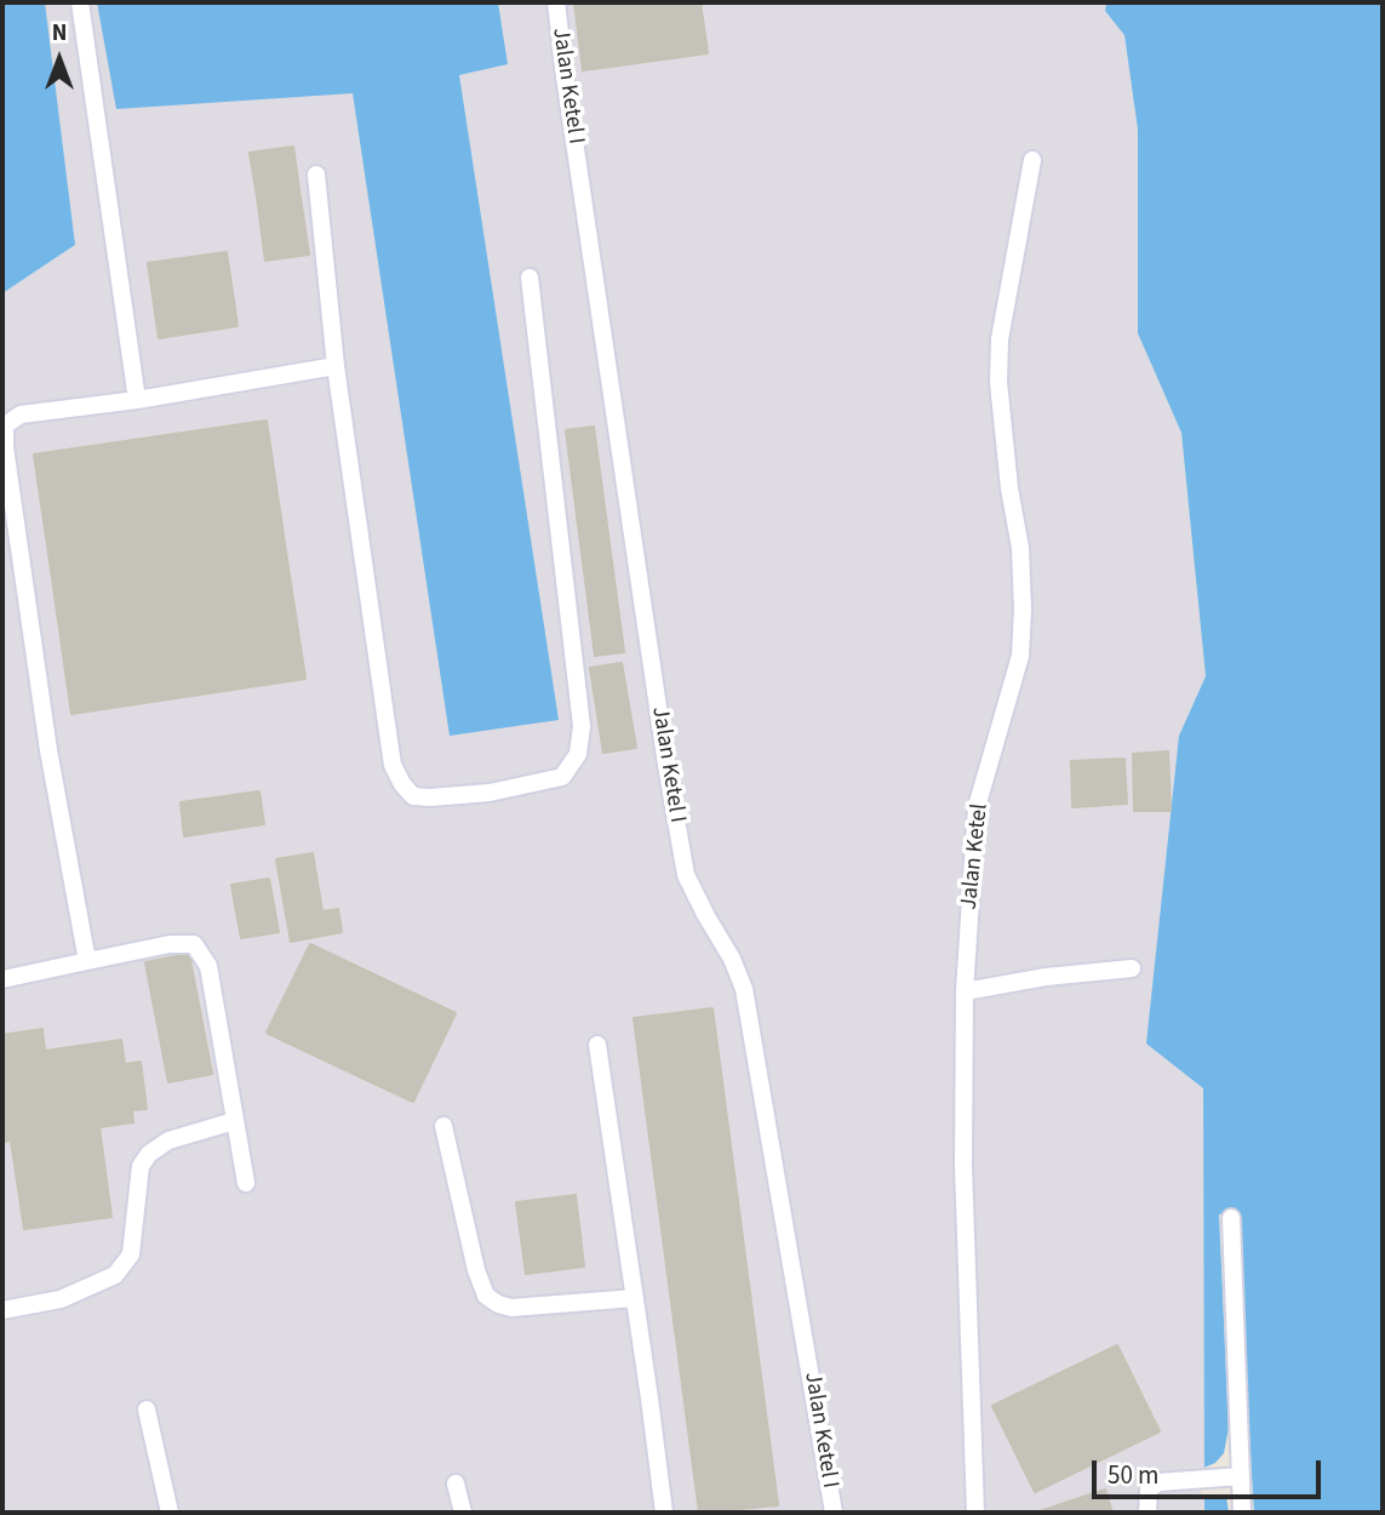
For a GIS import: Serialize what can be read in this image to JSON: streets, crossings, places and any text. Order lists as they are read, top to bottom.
{
  "streets": {
    "lane": ["Jalan Ketel I", "Jalan Ketel"]
  },
  "scale_bar": "50 m",
  "north": "top"
}
